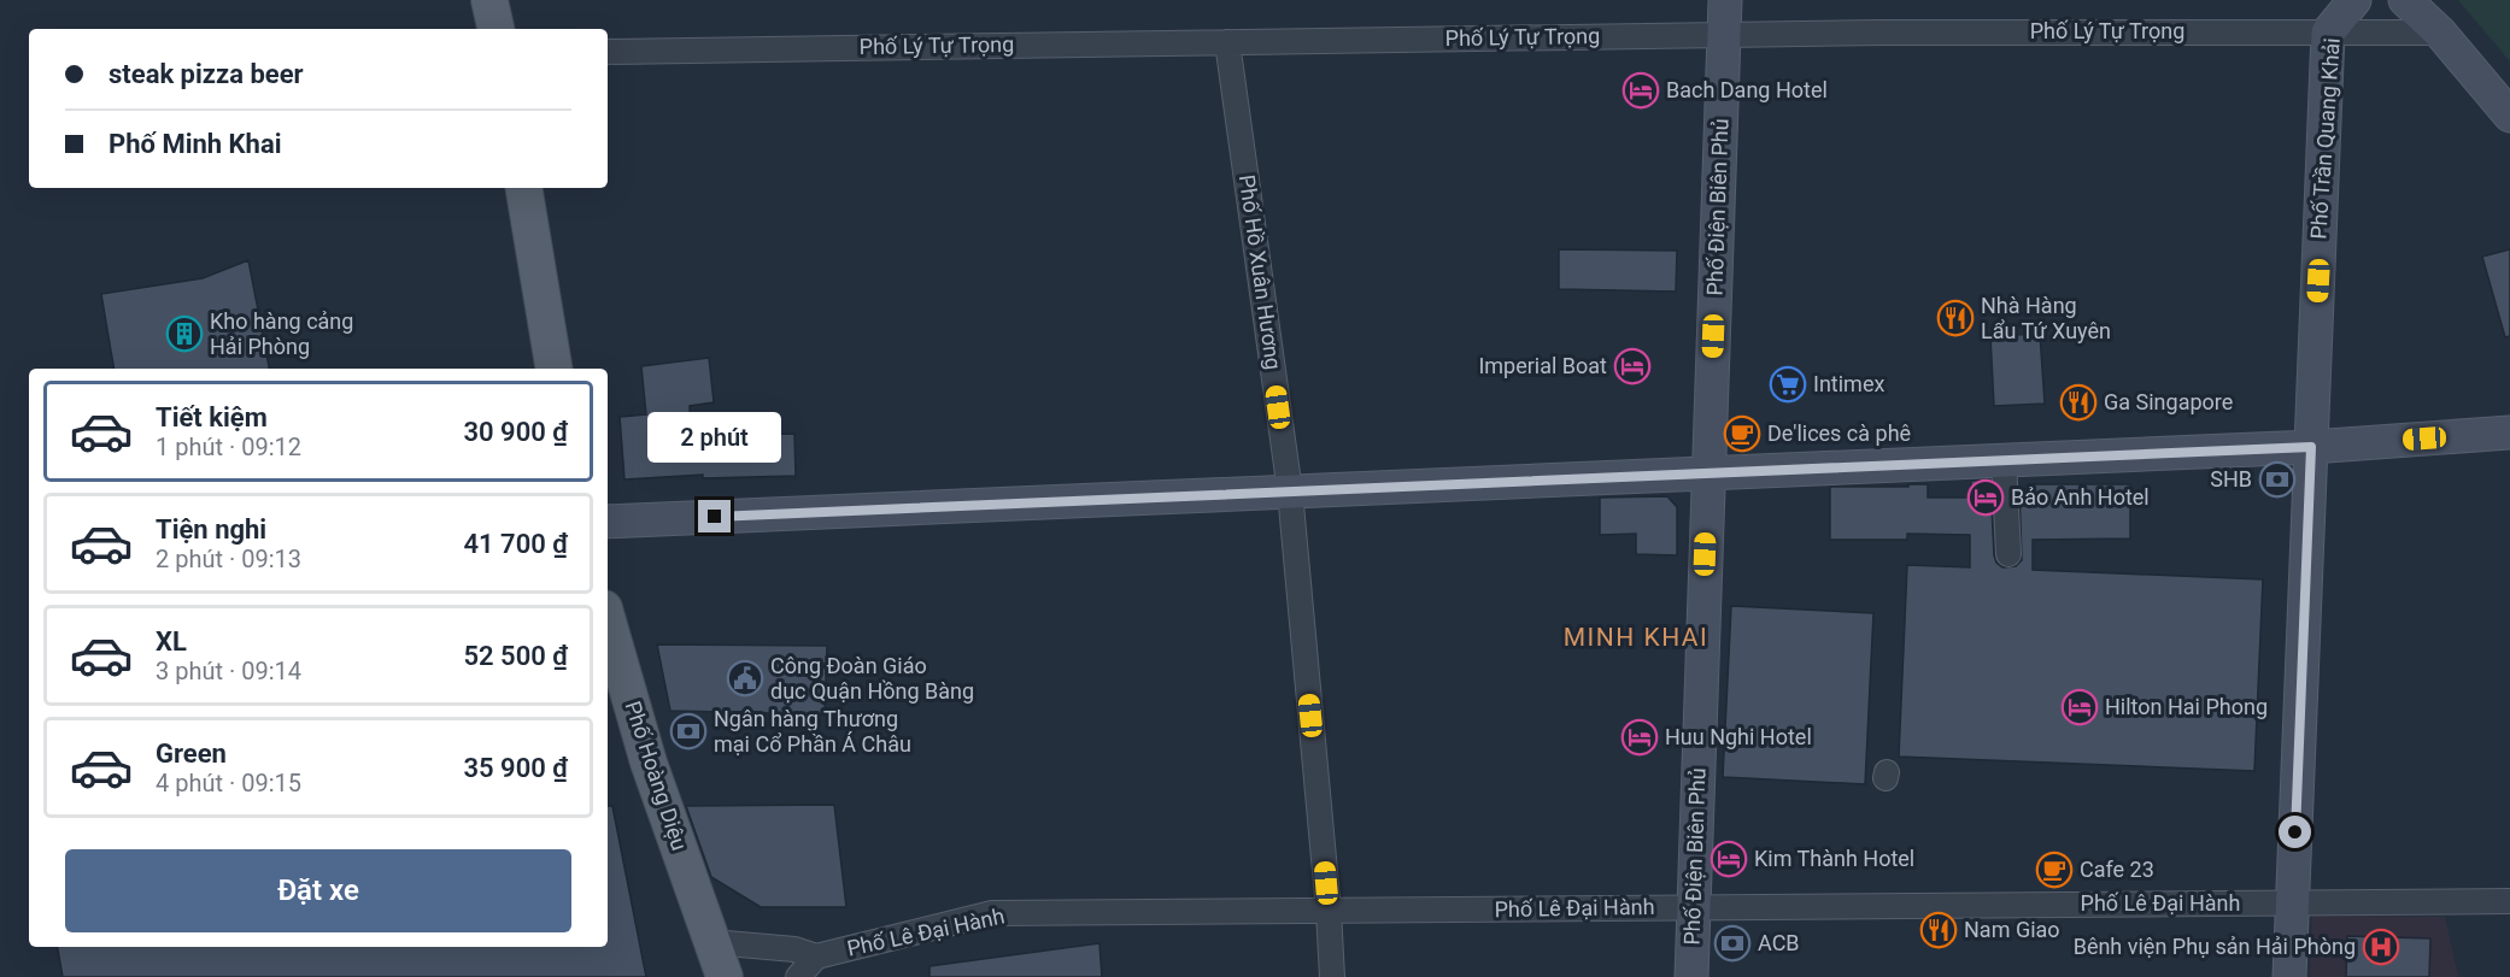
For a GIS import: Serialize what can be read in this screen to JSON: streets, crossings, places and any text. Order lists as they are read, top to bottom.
{
  "streets": {
    "main road": ["Phố Hoàng Diệu"],
    "street": [
      "Phố Lý Tự Trọng",
      "Phố Trần Quang Khải",
      "Phố Điện Biên Phủ",
      "Phố Hồ Xuân Hương",
      "Phố Lê Đại Hành"
    ]
  },
  "crossings": [
    ["Phố Lý Tự Trọng", "Phố Trần Quang Khải"],
    ["Phố Lý Tự Trọng", "Phố Điện Biên Phủ"],
    ["Phố Lý Tự Trọng", "Phố Hồ Xuân Hương"],
    ["Phố Trần Quang Khải", "Phố Lê Đại Hành"],
    ["Phố Điện Biên Phủ", "Phố Lê Đại Hành"],
    ["Phố Hồ Xuân Hương", "Phố Lê Đại Hành"],
    ["Phố Hoàng Diệu", "Phố Lê Đại Hành"]
  ],
  "districts": ["MINH KHAI"],
  "places": {
    "hotel": [
      "Bach Dang Hotel",
      "Imperial Boat",
      "Bảo Anh Hotel",
      "Hilton Hai Phong",
      "Huu Nghi Hotel",
      "Kim Thành Hotel"
    ],
    "restaurant": ["Nhà Hàng Lẩu Tứ Xuyên", "Ga Singapore", "Nam Giao"],
    "building": ["Kho hàng cảng Hải Phòng"],
    "supermarket": ["Intimex"],
    "cafe": ["De'lices cà phê", "Cafe 23"],
    "bank": ["SHB", "Ngân hàng Thương mại Cổ Phần Á Châu", "ACB"],
    "public building": ["Công Đoàn Giáo dục Quận Hồng Bàng"],
    "hospital": ["Bênh viện Phụ sản Hải Phòng"]
  },
  "page": {
    "banner": ["steak pizza beer", "Phố Minh Khai"],
    "list": [
      {
        "name": "Tiết kiệm",
        "note": "1 phút · 09:12",
        "value": "30 900 ₫"
      },
      {
        "name": "Tiện nghi",
        "note": "2 phút · 09:13",
        "value": "41 700 ₫"
      },
      {
        "name": "XL",
        "note": "3 phút · 09:14",
        "value": "52 500 ₫"
      },
      {
        "name": "Green",
        "note": "4 phút · 09:15",
        "value": "35 900 ₫"
      }
    ],
    "bubble": "2 phút",
    "buttons": "Đặt xe"
  }
}
